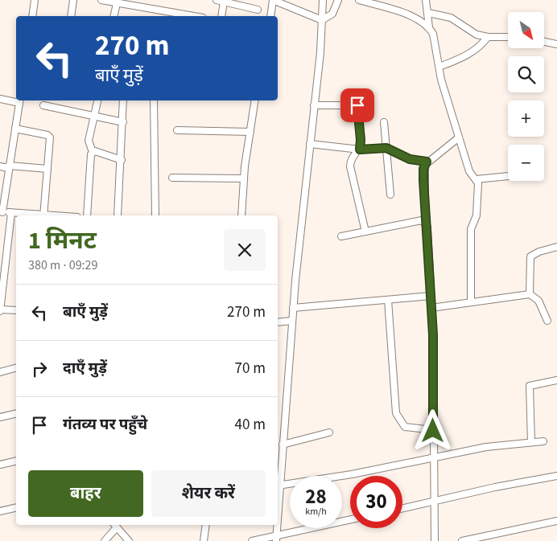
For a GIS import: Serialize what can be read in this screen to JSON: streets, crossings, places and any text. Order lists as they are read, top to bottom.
{
  "north": "bottom right",
  "page": {
    "map_buttons": ["+", "−"],
    "turn": ["270 m", "बाएँ मुड़ें"],
    "heading": ["1 मिनट", "380 m · 09:29"],
    "list": [
      {
        "name": "बाएँ मुड़ें",
        "value": "270 m"
      },
      {
        "name": "दाएँ मुड़ें",
        "value": "70 m"
      },
      {
        "name": "गंतव्य पर पहुँचे",
        "value": "40 m"
      }
    ],
    "buttons": ["बाहर", "शेयर करें"],
    "speed": "28 km/h",
    "limit": "30"
  }
}
